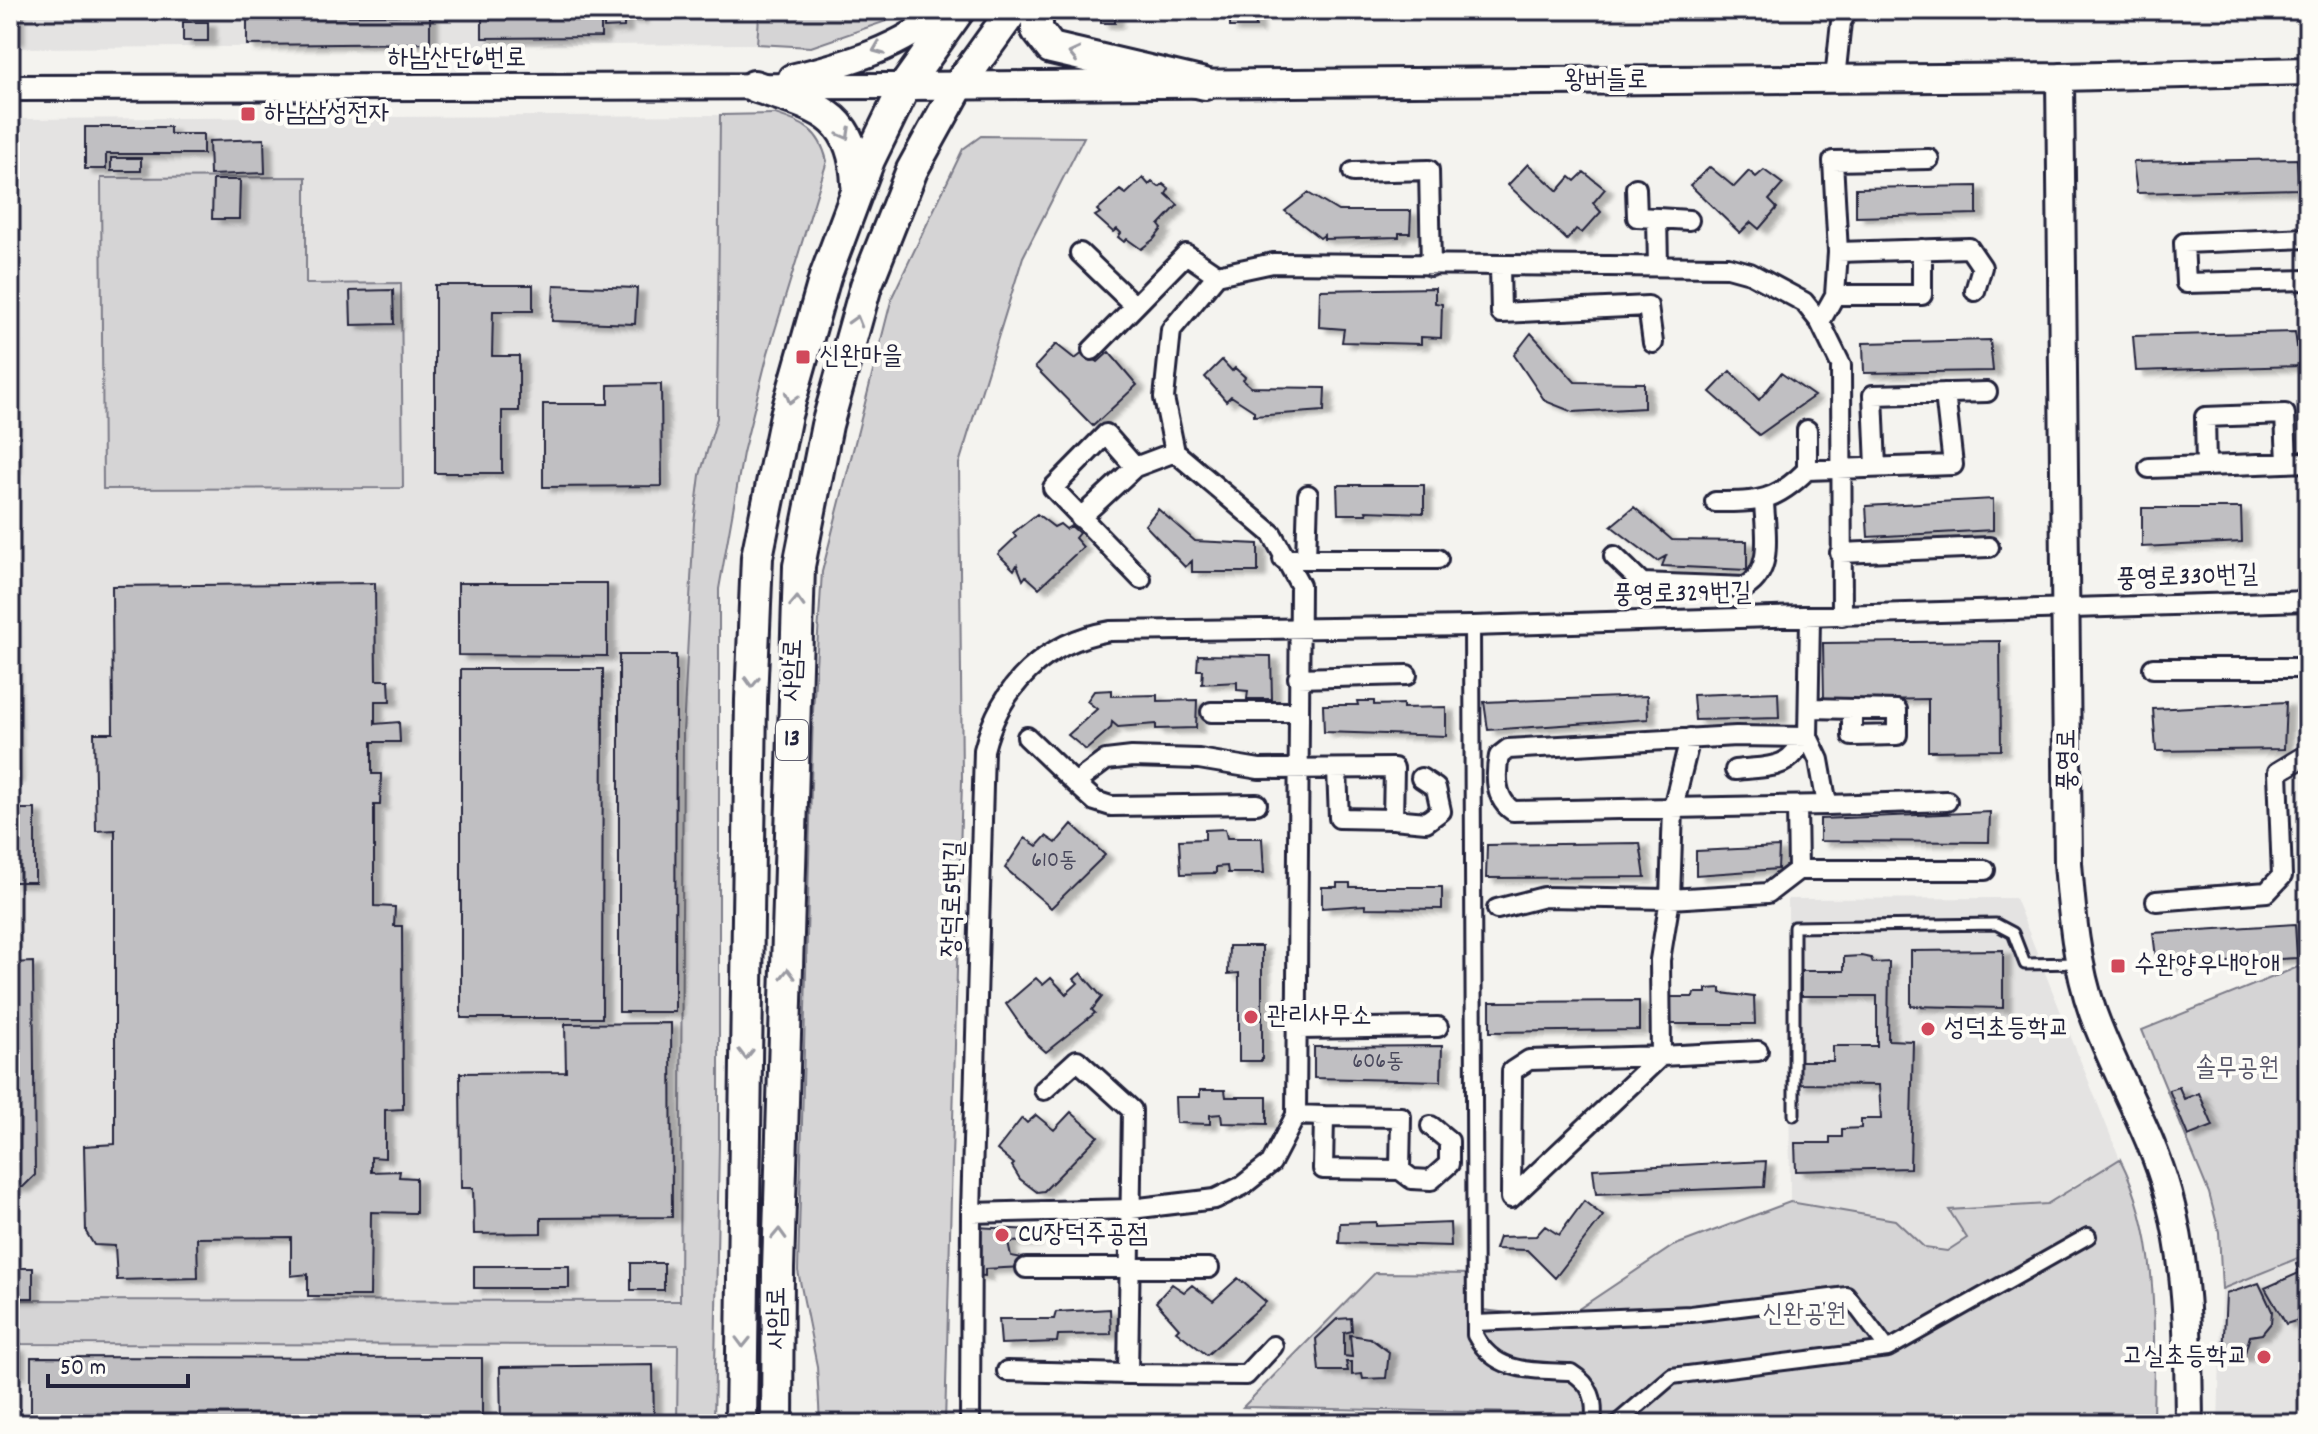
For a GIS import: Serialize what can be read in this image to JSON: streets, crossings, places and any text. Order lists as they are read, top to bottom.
{
  "streets": {
    "main road": [
      "왕버들로",
      "사암로",
      "13",
      "풍영로"
    ],
    "street": [
      "하남산단6번로",
      "풍영로330번길",
      "풍영로329번길",
      "장덕로5번길"
    ]
  },
  "crossings": [
    ["하남산단6번로", "왕버들로"],
    ["하남산단6번로", "사암로"],
    ["왕버들로", "사암로"],
    ["왕버들로", "풍영로"],
    ["풍영로330번길", "풍영로329번길"],
    ["풍영로330번길", "풍영로"],
    ["풍영로329번길", "풍영로"],
    ["풍영로329번길", "장덕로5번길"]
  ],
  "parks": ["솔무공원", "신완공원"],
  "places": {
    "transit": ["하남삼성전자", "신완마을", "수완양우내안애"],
    "other": [
      "관리사무소",
      "성덕초등학교",
      "CU장덕주공점",
      "고실초등학교"
    ]
  },
  "house_numbers": ["610동", "606동"],
  "scale_bar": "50 m"
}
